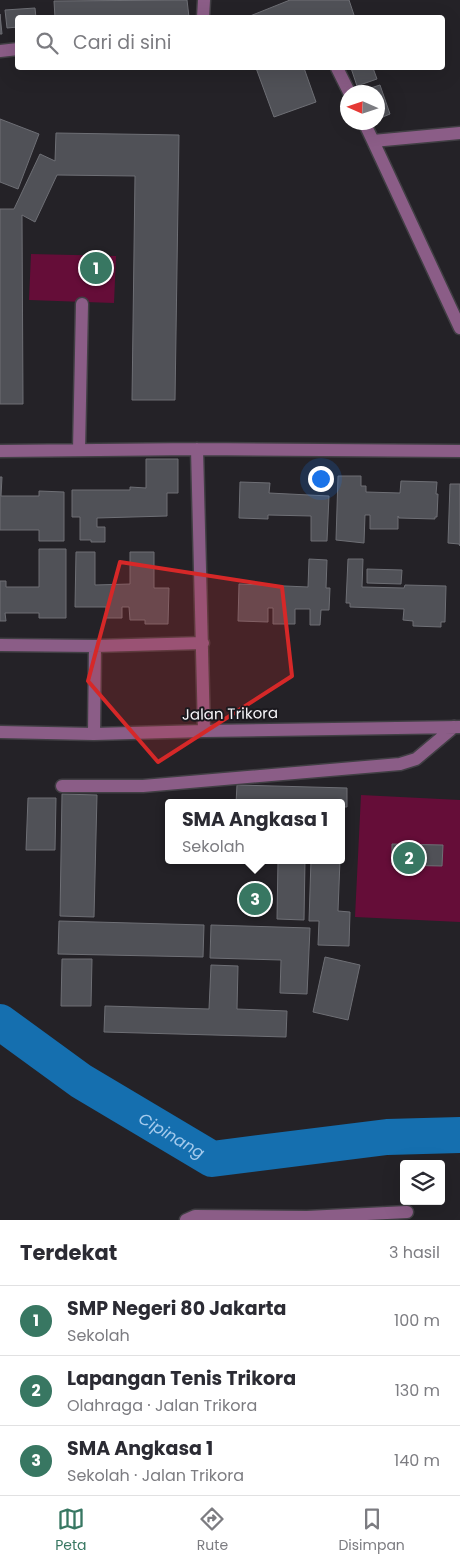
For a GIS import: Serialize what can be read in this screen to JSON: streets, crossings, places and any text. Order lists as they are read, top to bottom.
{
  "streets": {
    "street": ["Jalan Trikora"]
  },
  "water": ["Cipinang"],
  "north": "left",
  "page": {
    "search": "Cari di sini",
    "pins": ["1", "2", "3"],
    "popup": ["SMA Angkasa 1", "Sekolah"],
    "heading": ["Terdekat", "3 hasil"],
    "list": [
      {
        "mark": "1",
        "name": "SMP Negeri 80 Jakarta",
        "note": "Sekolah",
        "value": "100 m"
      },
      {
        "mark": "2",
        "name": "Lapangan Tenis Trikora",
        "note": "Olahraga · Jalan Trikora",
        "value": "130 m"
      },
      {
        "mark": "3",
        "name": "SMA Angkasa 1",
        "note": "Sekolah · Jalan Trikora",
        "value": "140 m"
      }
    ],
    "nav": ["Peta", "Rute", "Disimpan"]
  }
}
